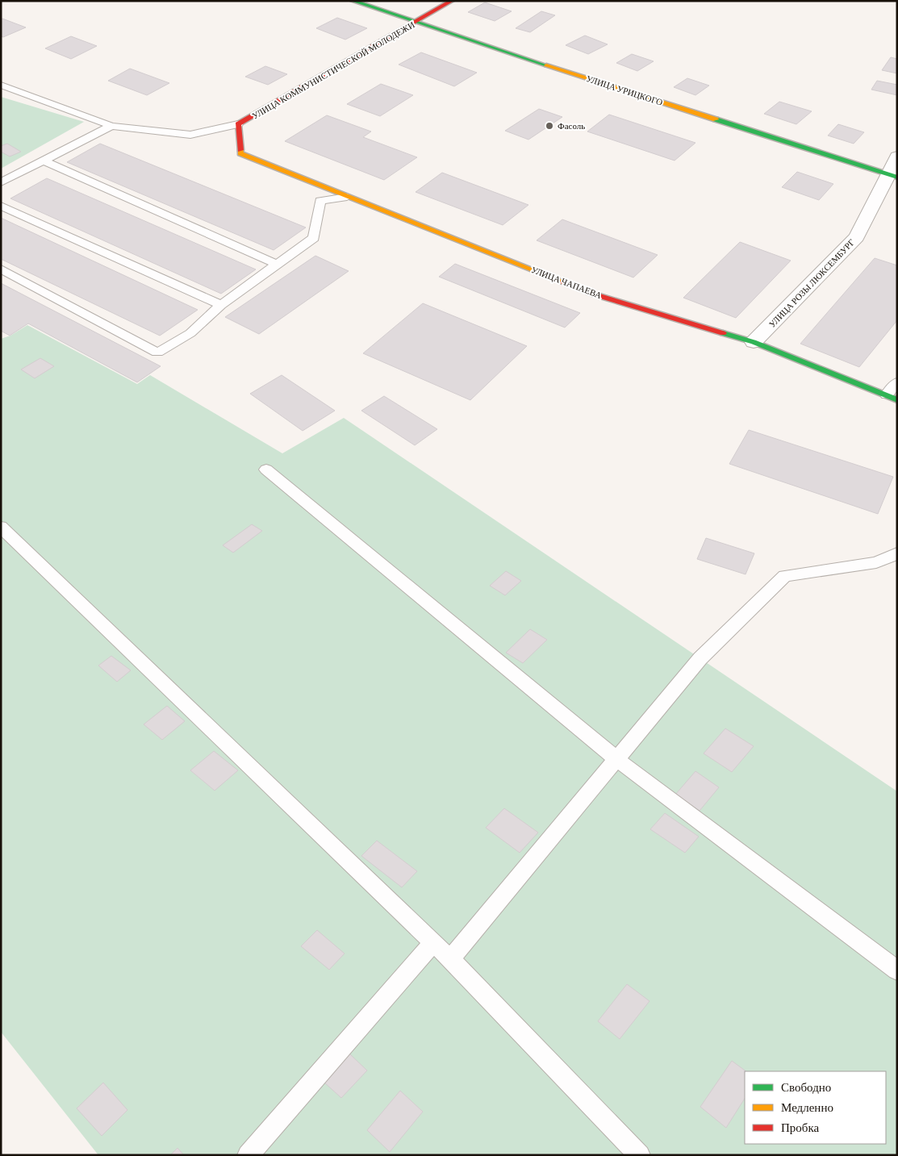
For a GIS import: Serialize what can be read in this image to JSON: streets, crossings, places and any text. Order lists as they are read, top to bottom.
{
  "streets": {
    "street": [
      "УЛИЦА КОММУНИСТИЧЕСКОЙ МОЛОДЕЖИ",
      "УЛИЦА УРИЦКОГО",
      "УЛИЦА ЧАПАЕВА",
      "УЛИЦА РОЗЫ ЛЮКСЕМБУРГ"
    ]
  },
  "crossings": [
    ["УЛИЦА КОММУНИСТИЧЕСКОЙ МОЛОДЕЖИ", "УЛИЦА УРИЦКОГО"],
    ["УЛИЦА КОММУНИСТИЧЕСКОЙ МОЛОДЕЖИ", "УЛИЦА ЧАПАЕВА"],
    ["УЛИЦА УРИЦКОГО", "УЛИЦА РОЗЫ ЛЮКСЕМБУРГ"],
    ["УЛИЦА ЧАПАЕВА", "УЛИЦА РОЗЫ ЛЮКСЕМБУРГ"]
  ],
  "places": ["Фасоль"],
  "legend": ["Свободно", "Медленно", "Пробка"]
}
